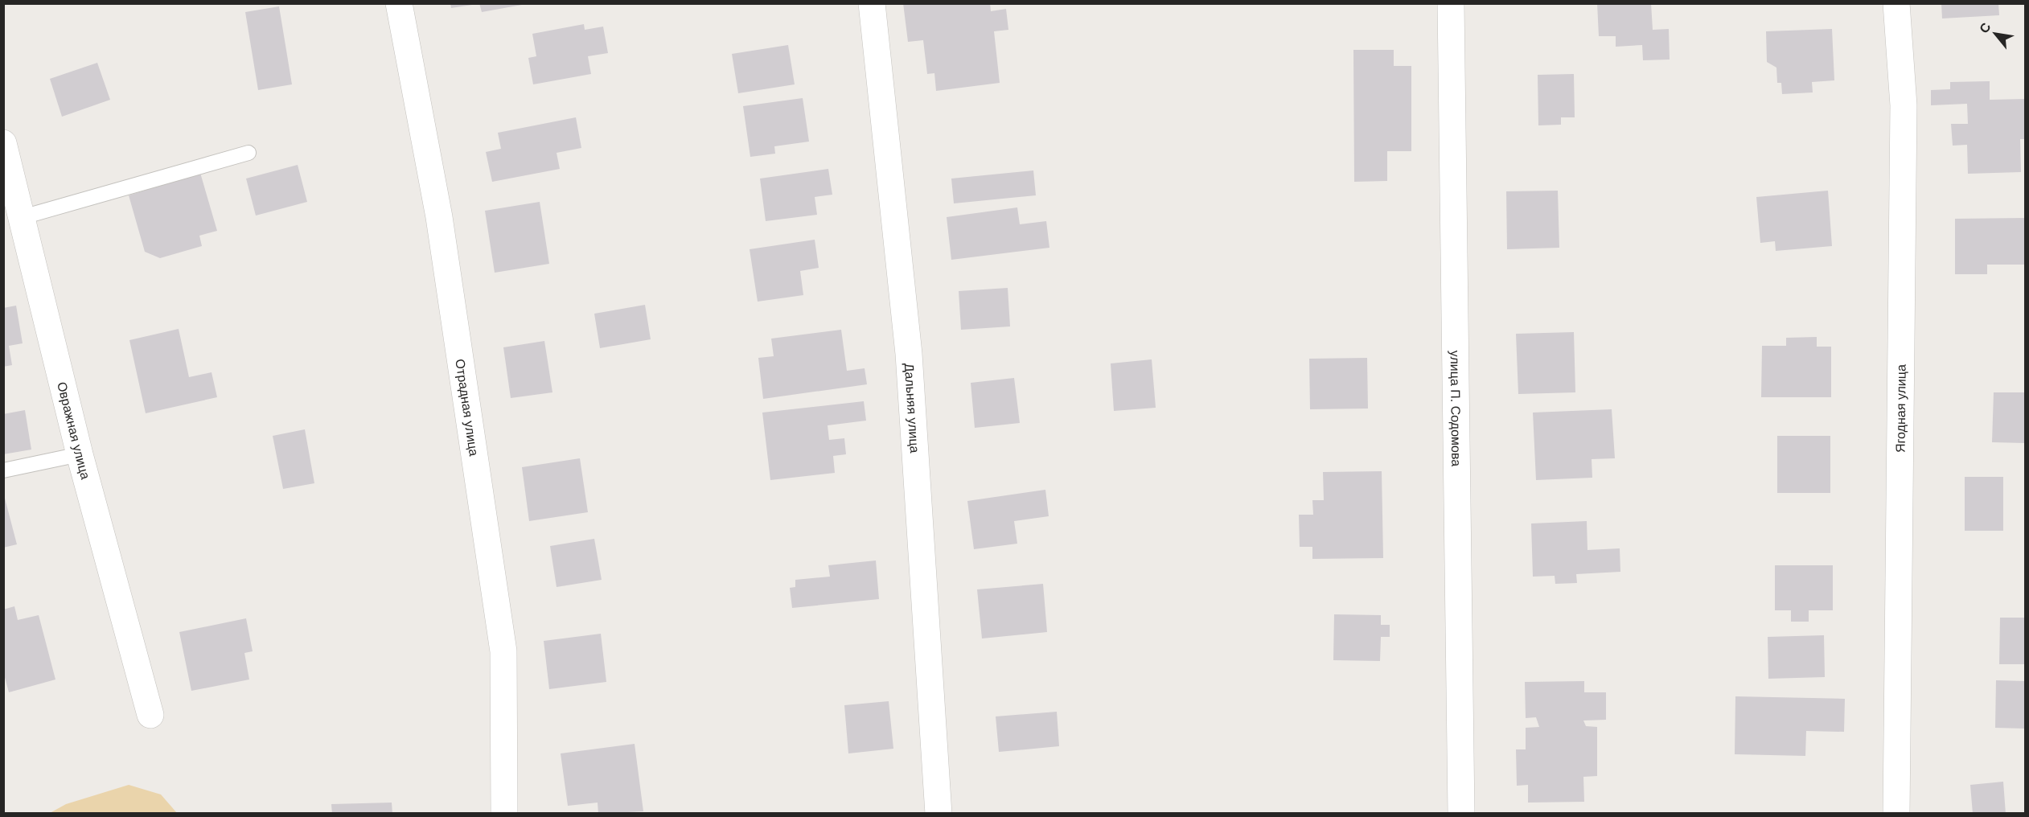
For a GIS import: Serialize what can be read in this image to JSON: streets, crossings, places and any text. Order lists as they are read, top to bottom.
{
  "streets": {
    "street": [
      "Отрадная улица",
      "Дальняя улица",
      "улица П. Содомова",
      "Ягодная улица",
      "Овражная улица"
    ]
  },
  "north": "top left"
}
